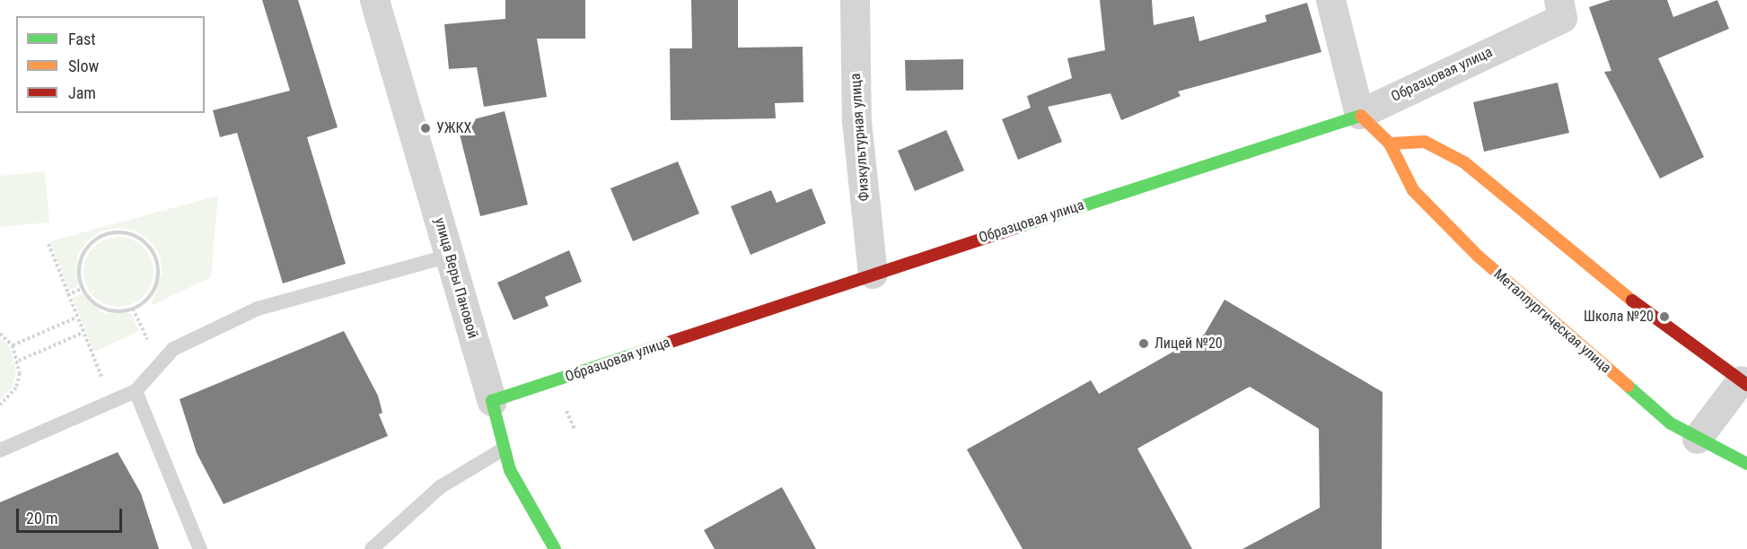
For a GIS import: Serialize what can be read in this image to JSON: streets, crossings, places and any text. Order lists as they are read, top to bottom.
{
  "streets": {
    "street": [
      "Образцовая улица",
      "Физкультурная улица",
      "улица Веры Пановой",
      "Металлургическая улица"
    ]
  },
  "crossings": [
    ["Образцовая улица", "Физкультурная улица"],
    ["Образцовая улица", "улица Веры Пановой"],
    ["Образцовая улица", "Металлургическая улица"]
  ],
  "places": ["УЖКХ", "Школа №20", "Лицей №20"],
  "legend": ["Fast", "Slow", "Jam"],
  "scale_bar": "20 m"
}
